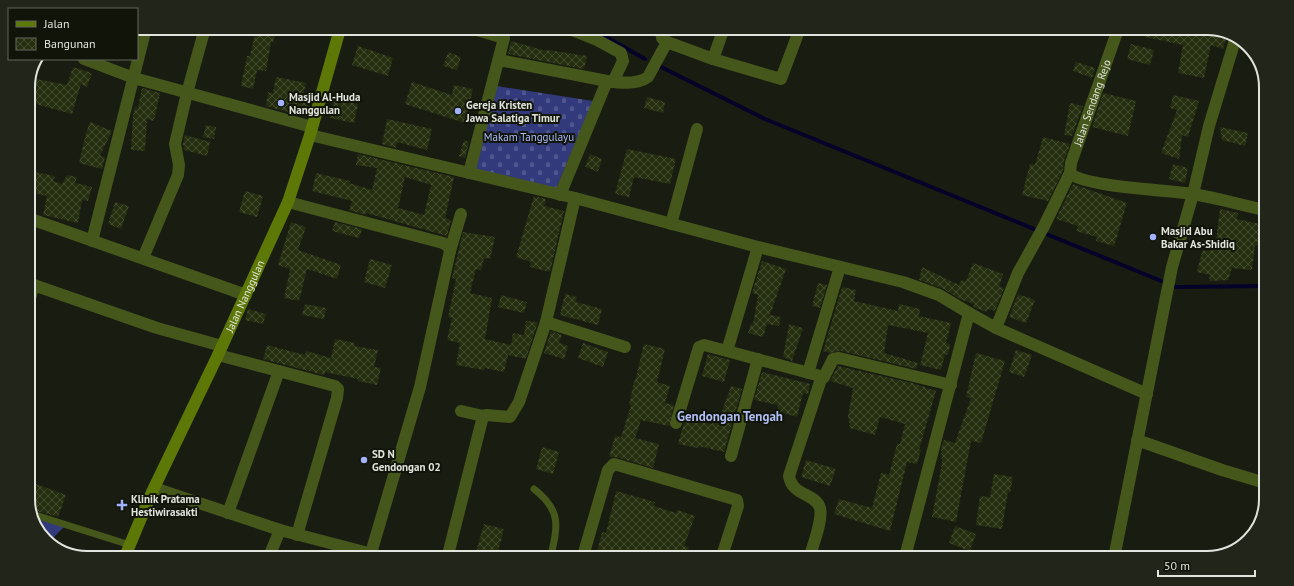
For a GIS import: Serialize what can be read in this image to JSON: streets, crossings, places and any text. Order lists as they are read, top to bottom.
{
  "streets": {
    "street": ["Jalan Sendang Rejo", "Jalan Nanggulan"]
  },
  "districts": ["Gendongan Tengah"],
  "parks": ["Makam Tanggulayu"],
  "places": {
    "other": [
      "Masjid Al-Huda Nanggulan",
      "Gereja Kristen Jawa Salatiga Timur",
      "Masjid Abu Bakar As-Shidiq",
      "SD N Gendongan 02"
    ],
    "health": ["Klinik Pratama Hestiwirasakti"]
  },
  "legend": ["Jalan", "Bangunan"],
  "scale_bar": "50 m"
}
